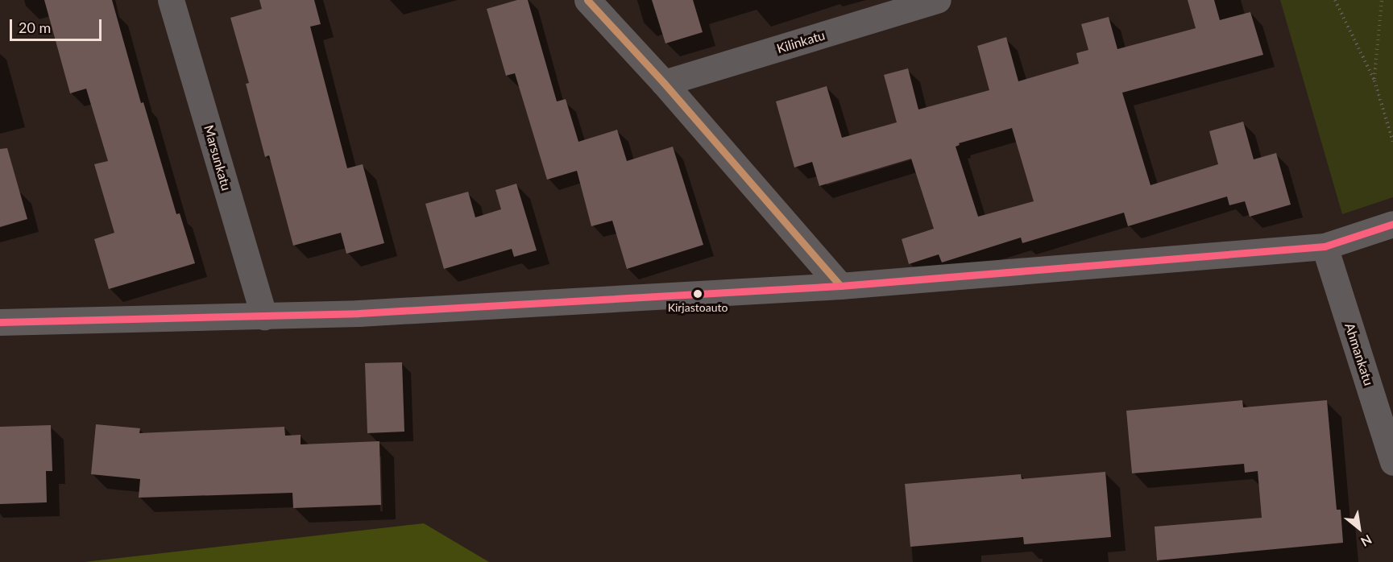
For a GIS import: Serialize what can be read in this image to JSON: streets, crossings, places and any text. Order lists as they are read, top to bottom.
{
  "streets": {
    "street": ["Kilinkatu", "Marsunkatu", "Ahmankatu"]
  },
  "places": ["Kirjastoauto"],
  "scale_bar": "20 m",
  "north": "bottom right"
}
